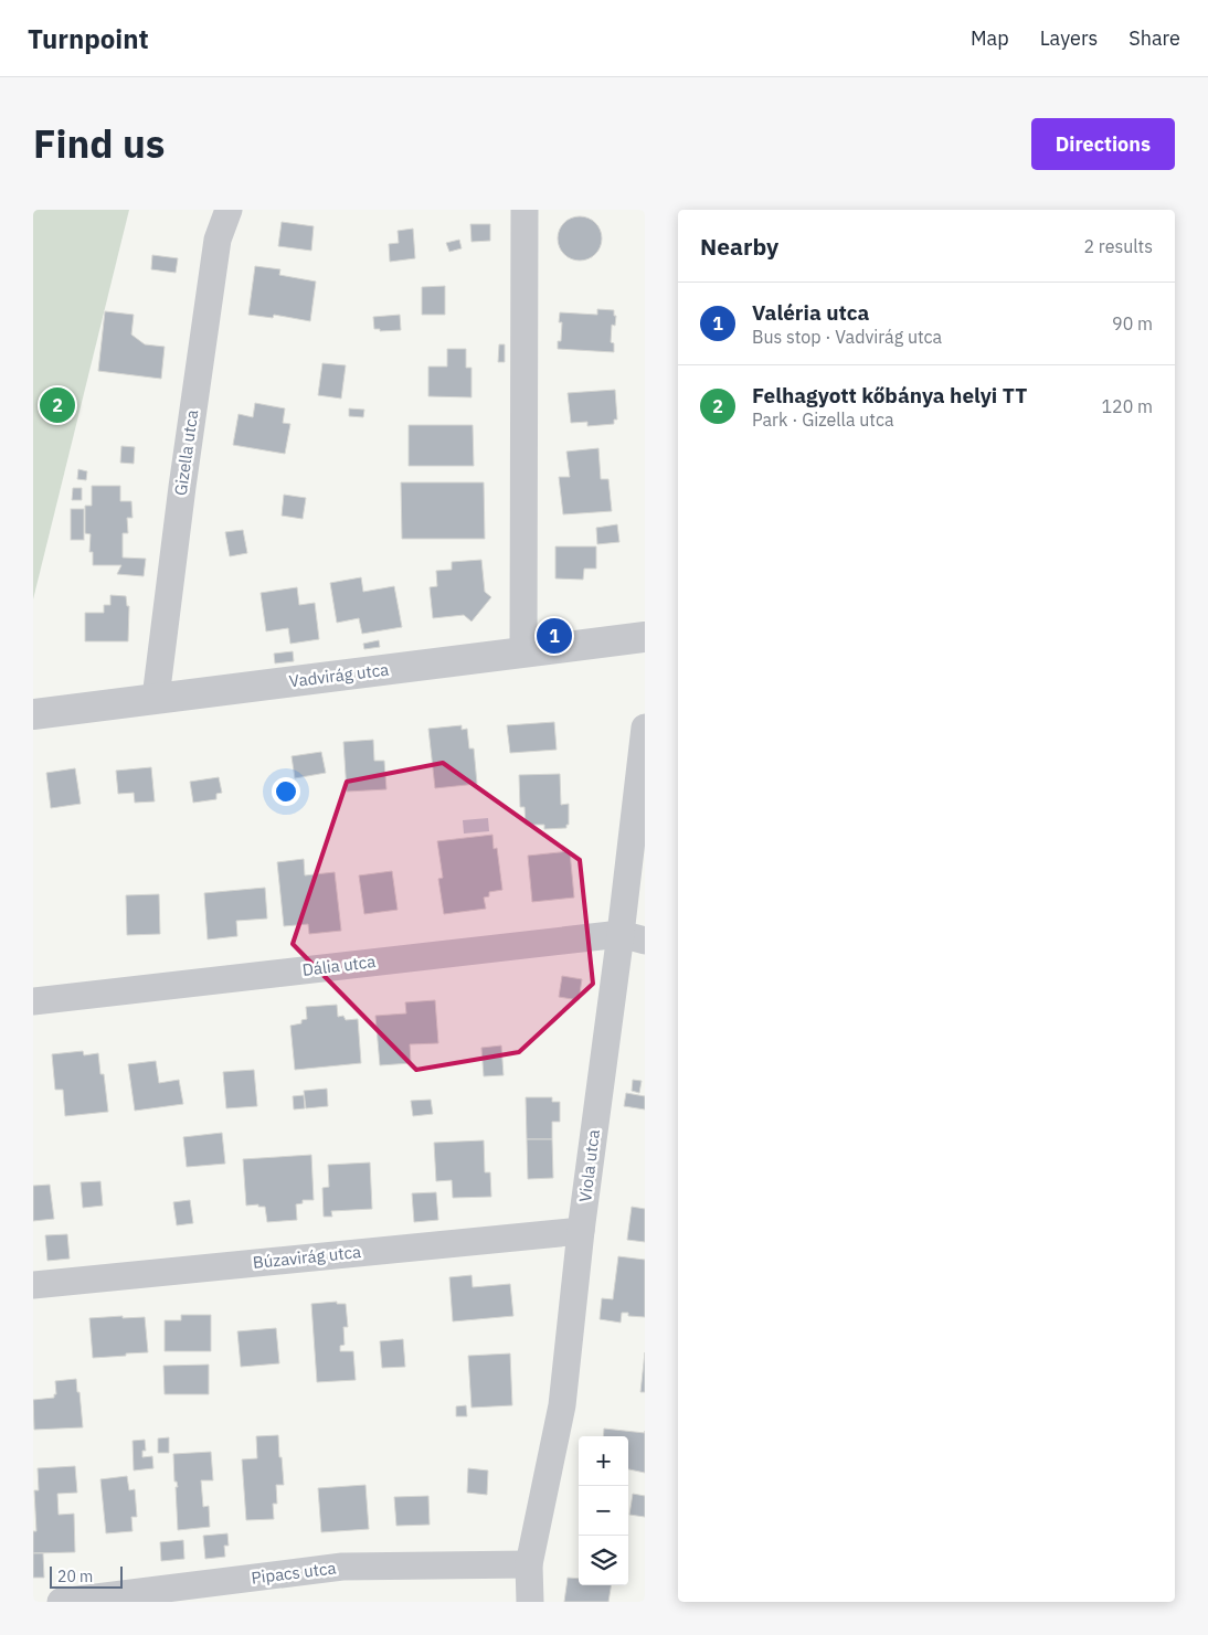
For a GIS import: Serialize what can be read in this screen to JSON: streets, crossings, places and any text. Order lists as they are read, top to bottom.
{
  "streets": {
    "street": [
      "Gizella utca",
      "Vadvirág utca",
      "Dália utca",
      "Viola utca",
      "Búzavirág utca",
      "Pipacs utca"
    ]
  },
  "crossings": [
    ["Gizella utca", "Vadvirág utca"],
    ["Dália utca", "Viola utca"],
    ["Viola utca", "Búzavirág utca"],
    ["Viola utca", "Pipacs utca"]
  ],
  "scale_bar": "20 m",
  "page": {
    "header": "Turnpoint",
    "nav": ["Map", "Layers", "Share"],
    "title": "Find us",
    "buttons": "Directions",
    "heading": ["Nearby", "2 results"],
    "list": [
      {
        "mark": "1",
        "name": "Valéria utca",
        "note": "Bus stop · Vadvirág utca",
        "value": "90 m"
      },
      {
        "mark": "2",
        "name": "Felhagyott kőbánya helyi TT",
        "note": "Park · Gizella utca",
        "value": "120 m"
      }
    ],
    "pins": ["2", "1"],
    "map_buttons": ["+", "−"],
    "scale": "20 m"
  }
}
